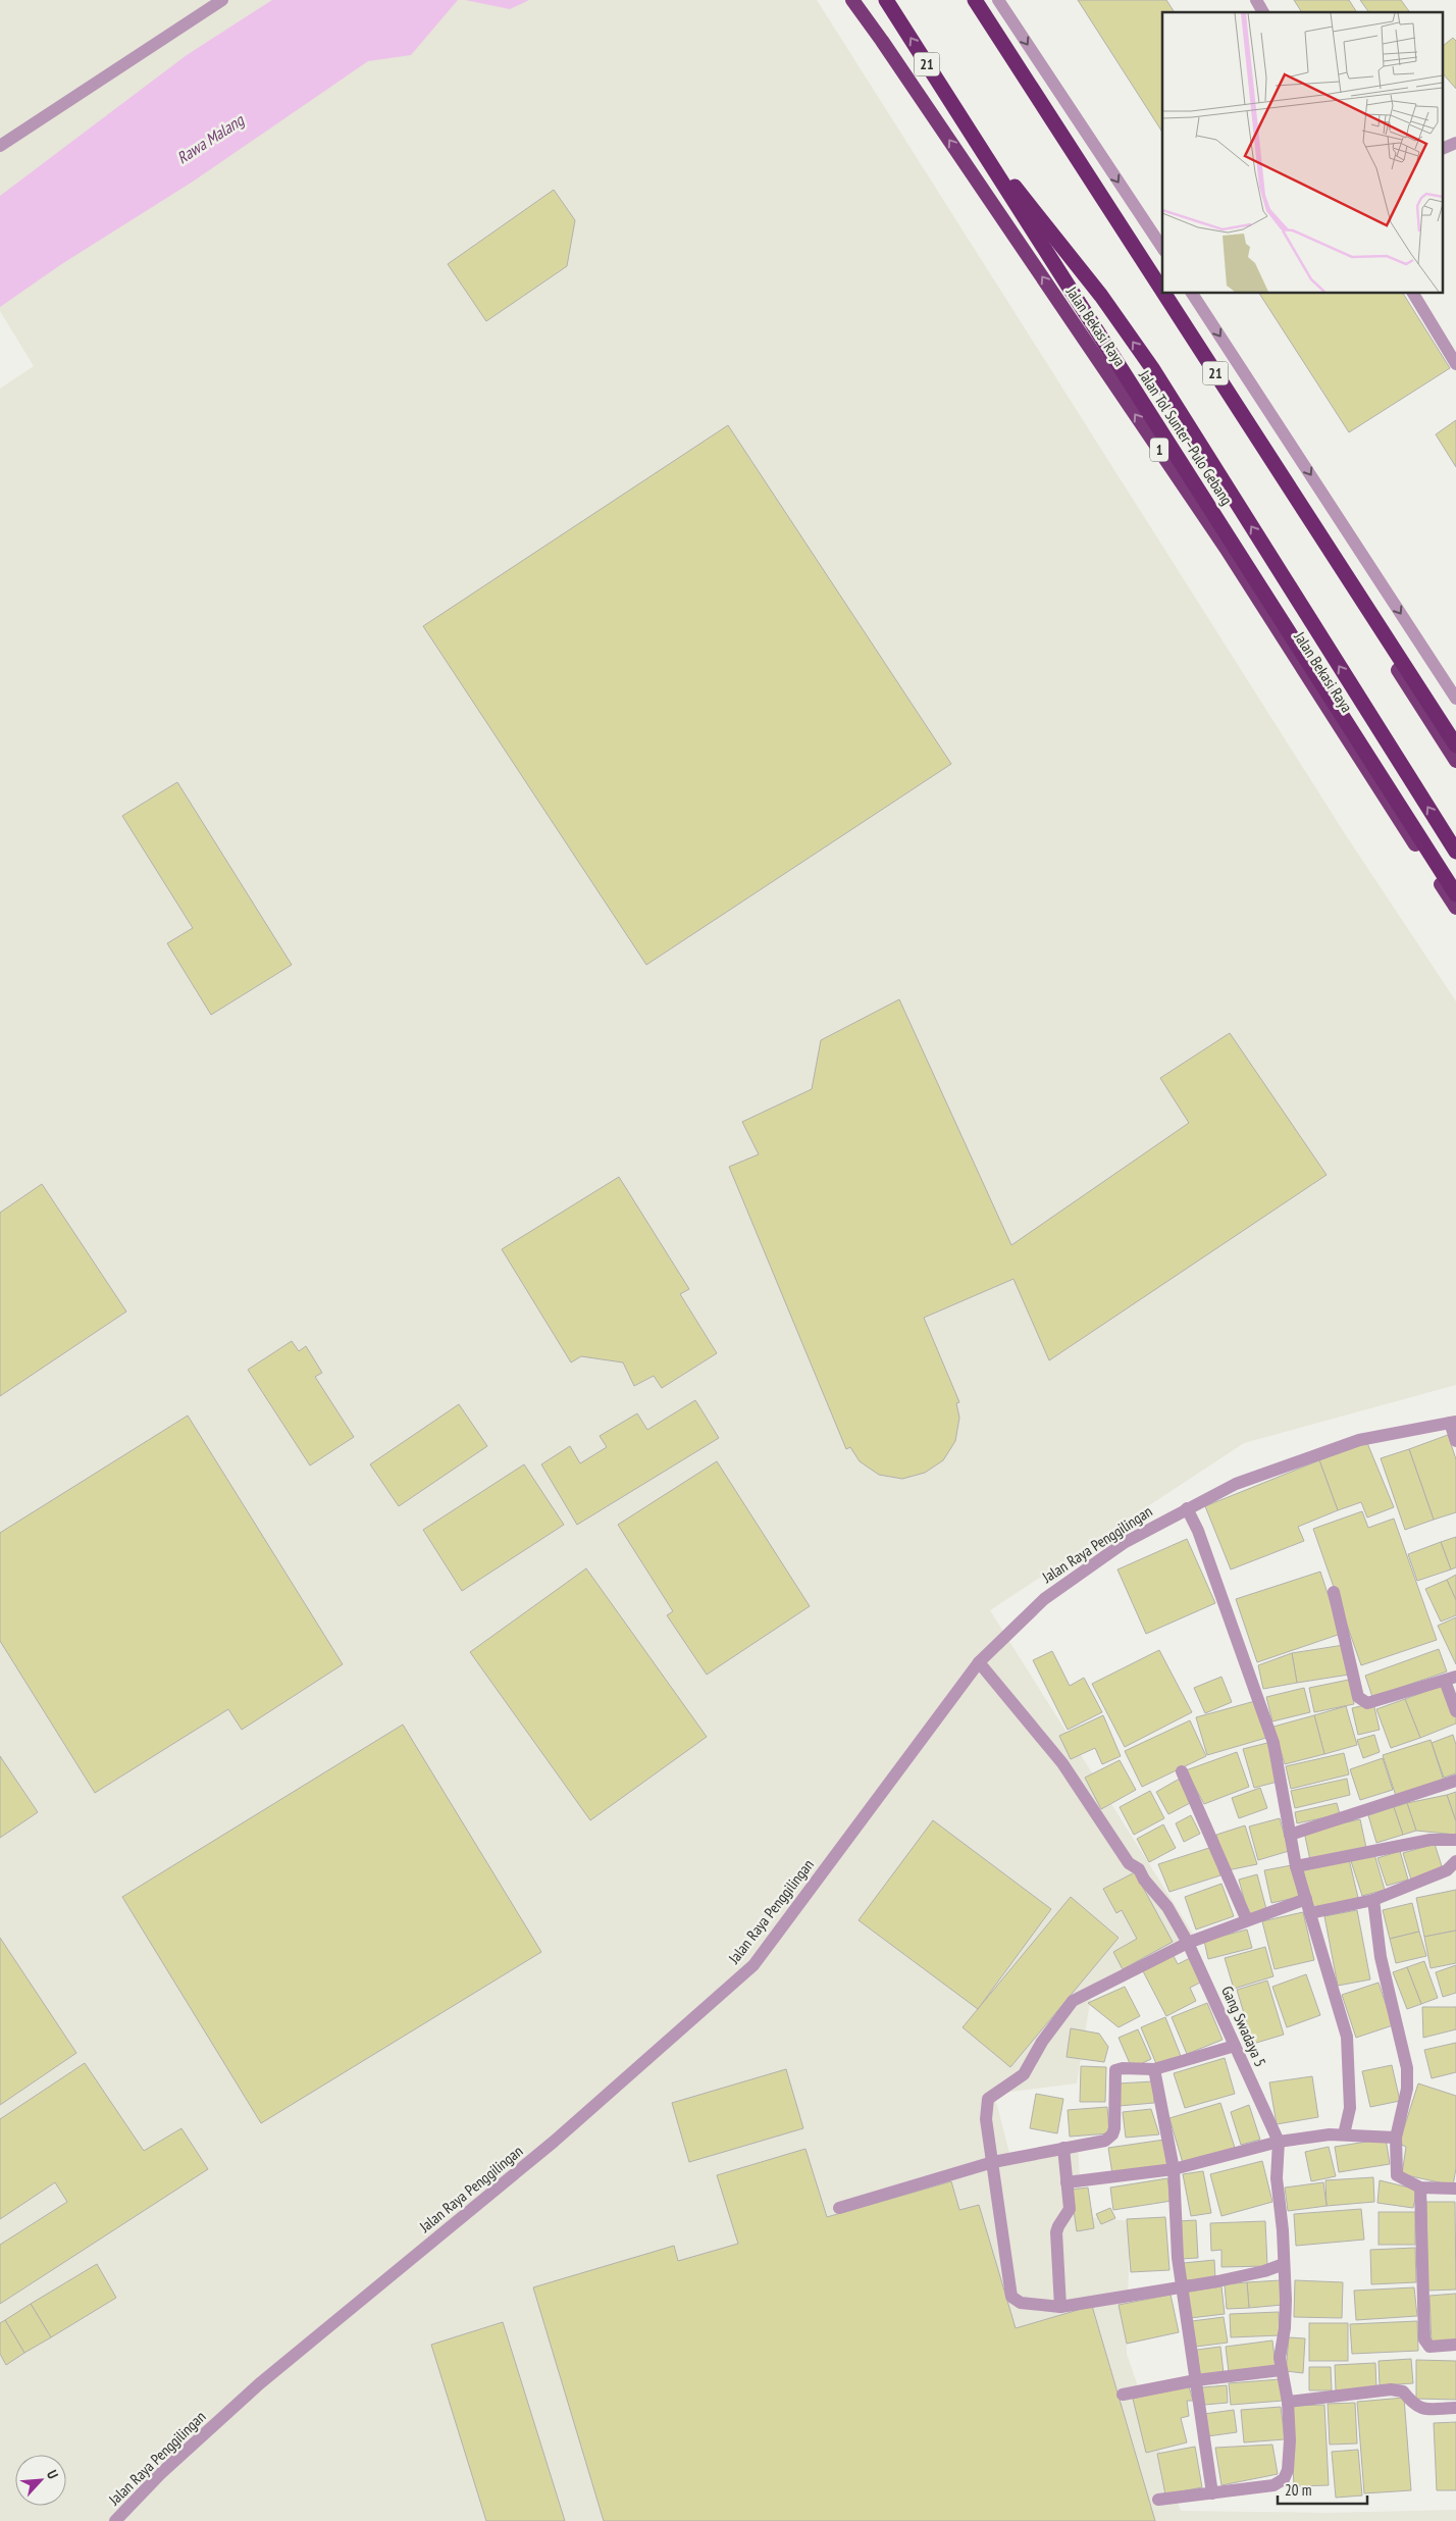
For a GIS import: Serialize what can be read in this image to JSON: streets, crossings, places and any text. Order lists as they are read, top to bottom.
{
  "streets": {
    "highway": [
      "21",
      "Jalan Bekasi Raya",
      "Jalan Tol Sunter–Pulo Gebang",
      "1"
    ],
    "street": ["Jalan Raya Penggilingan", "Gang Swadaya 5"]
  },
  "crossings": [
    ["Jalan Raya Penggilingan", "Gang Swadaya 5"]
  ],
  "water": ["Rawa Malang"],
  "scale_bar": "20 m",
  "north": "top right"
}
